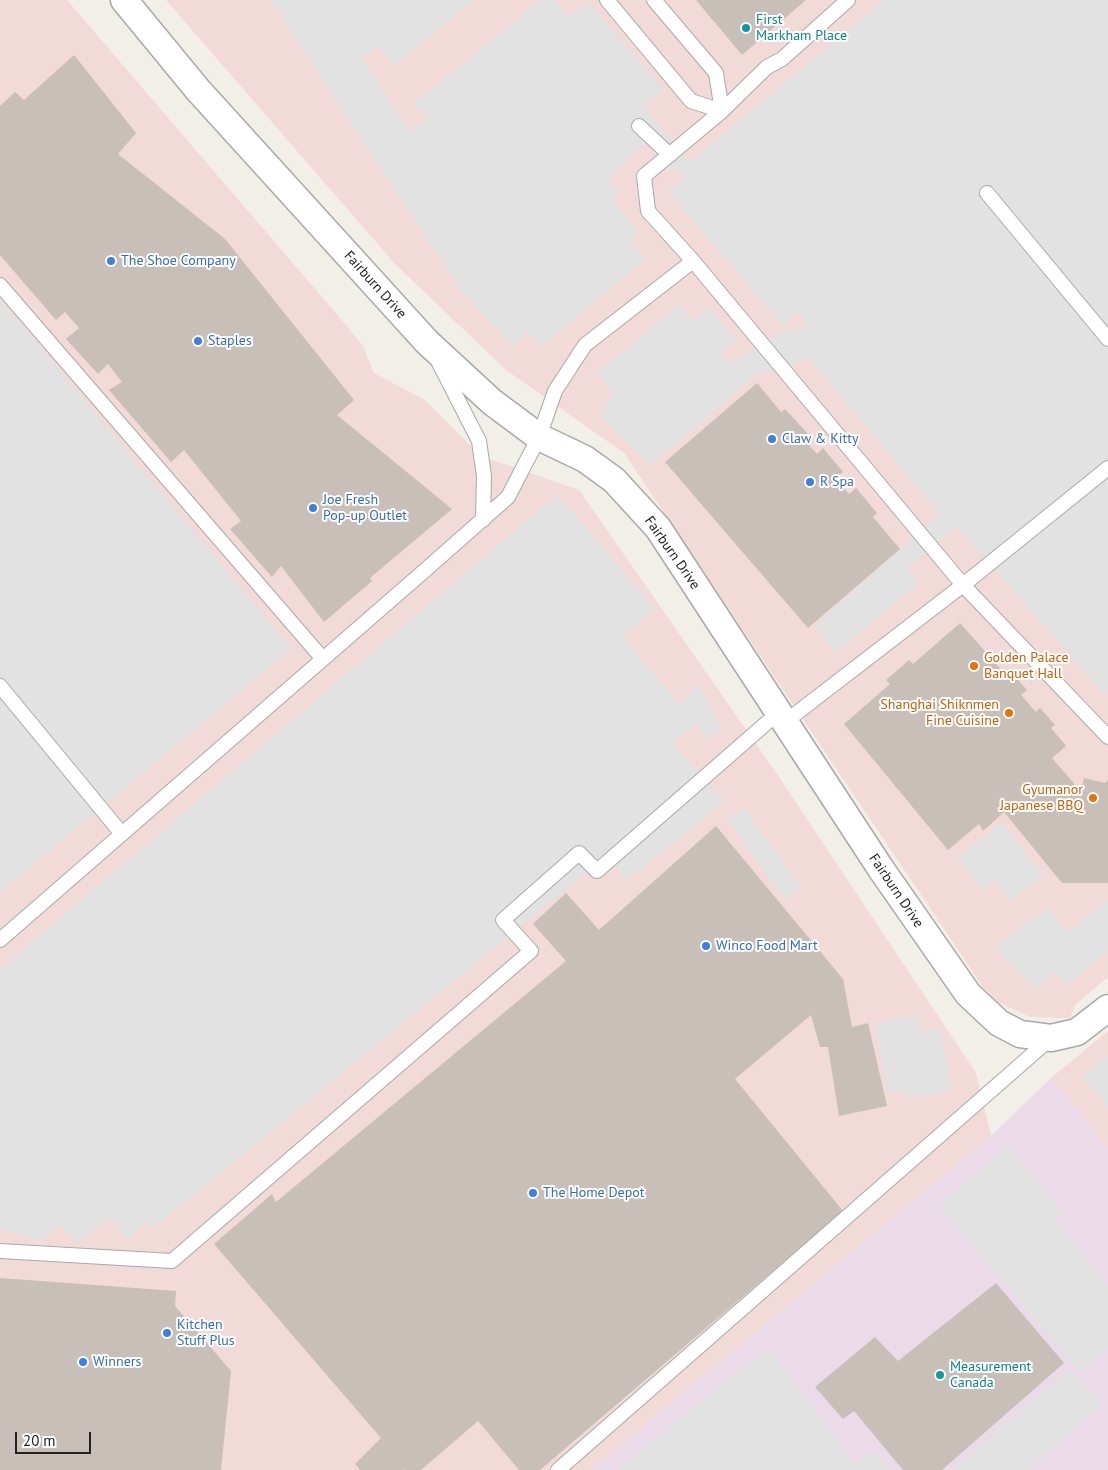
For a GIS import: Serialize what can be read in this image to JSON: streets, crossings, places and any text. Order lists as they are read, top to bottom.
{
  "streets": {
    "street": ["Fairburn Drive"]
  },
  "places": [
    "First Markham Place",
    "The Shoe Company",
    "Staples",
    "Claw & Kitty",
    "R Spa",
    "Joe Fresh Pop-up Outlet",
    "Golden Palace Banquet Hall",
    "Shanghai Shiknmen Fine Cuisine",
    "Gyumanor Japanese BBQ",
    "Winco Food Mart",
    "The Home Depot",
    "Kitchen Stuff Plus",
    "Winners",
    "Measurement Canada"
  ],
  "scale_bar": "20 m"
}
